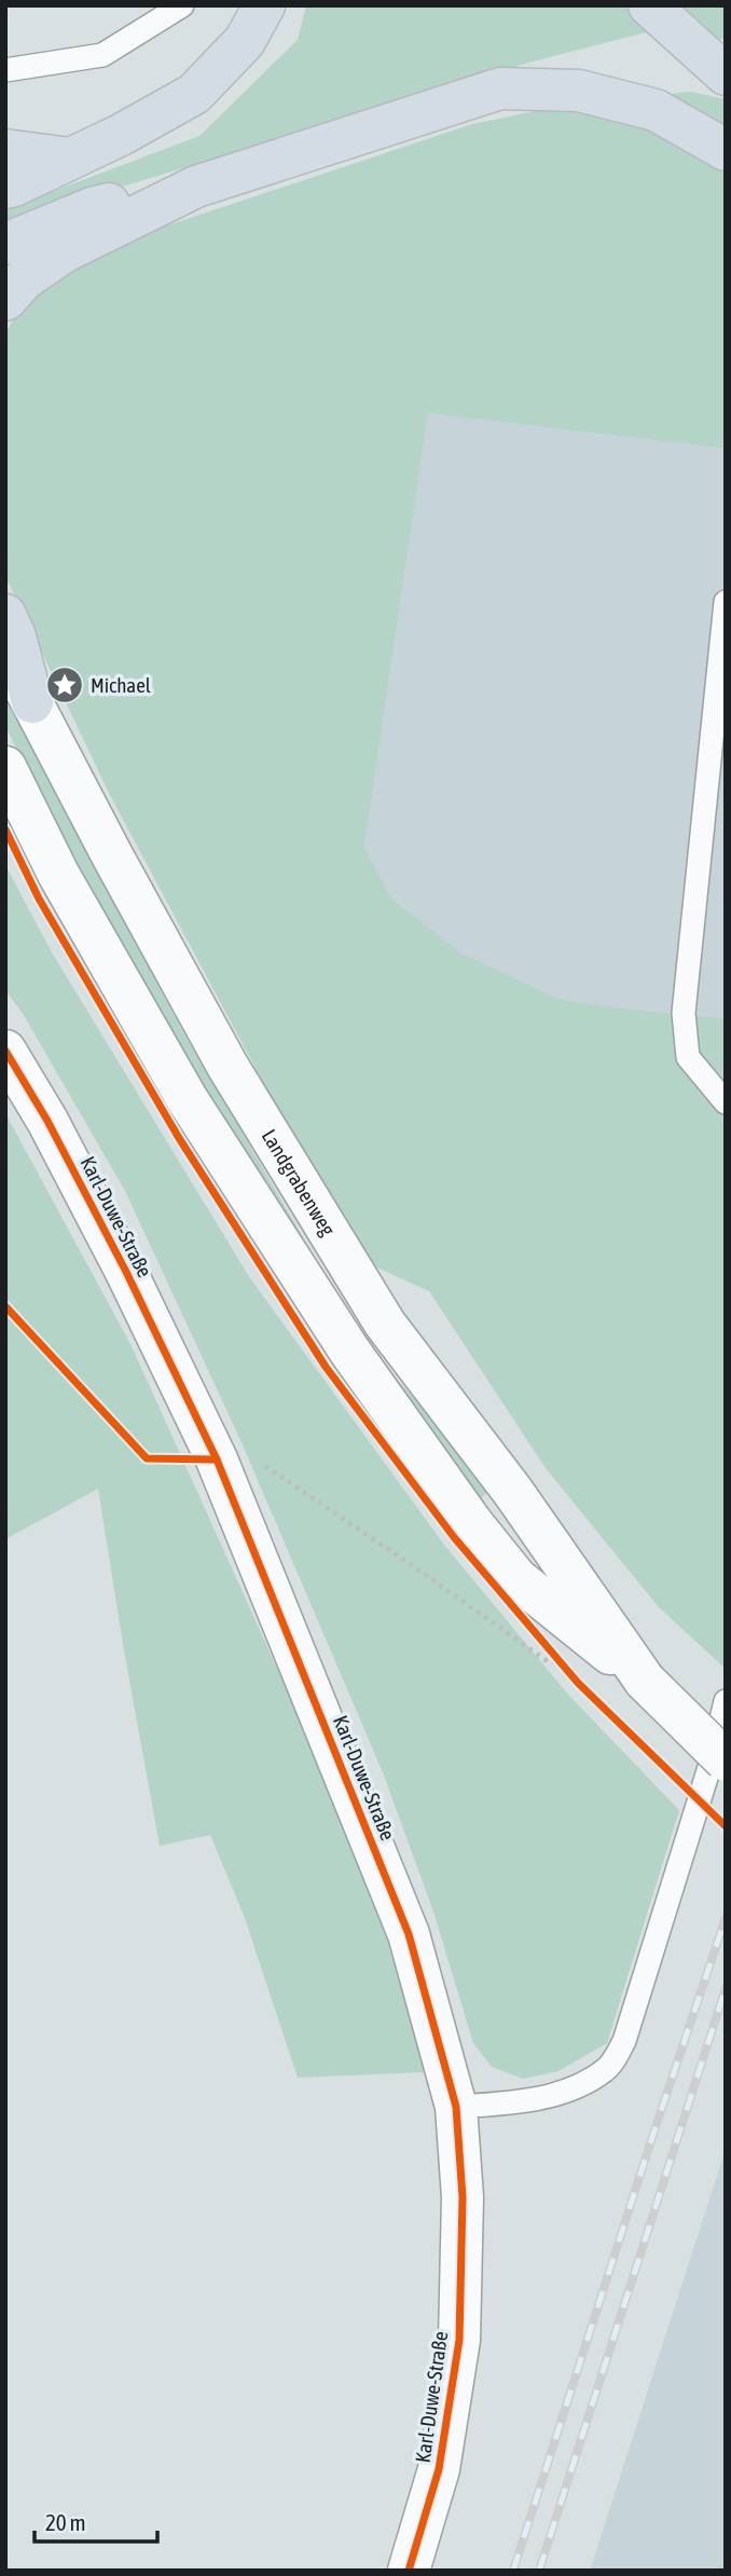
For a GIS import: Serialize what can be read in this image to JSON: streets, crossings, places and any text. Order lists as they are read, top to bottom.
{
  "streets": {
    "main road": ["Landgrabenweg", "Karl-Duwe-Straße"]
  },
  "places": {
    "place": ["Michael"]
  },
  "scale_bar": "20 m"
}
